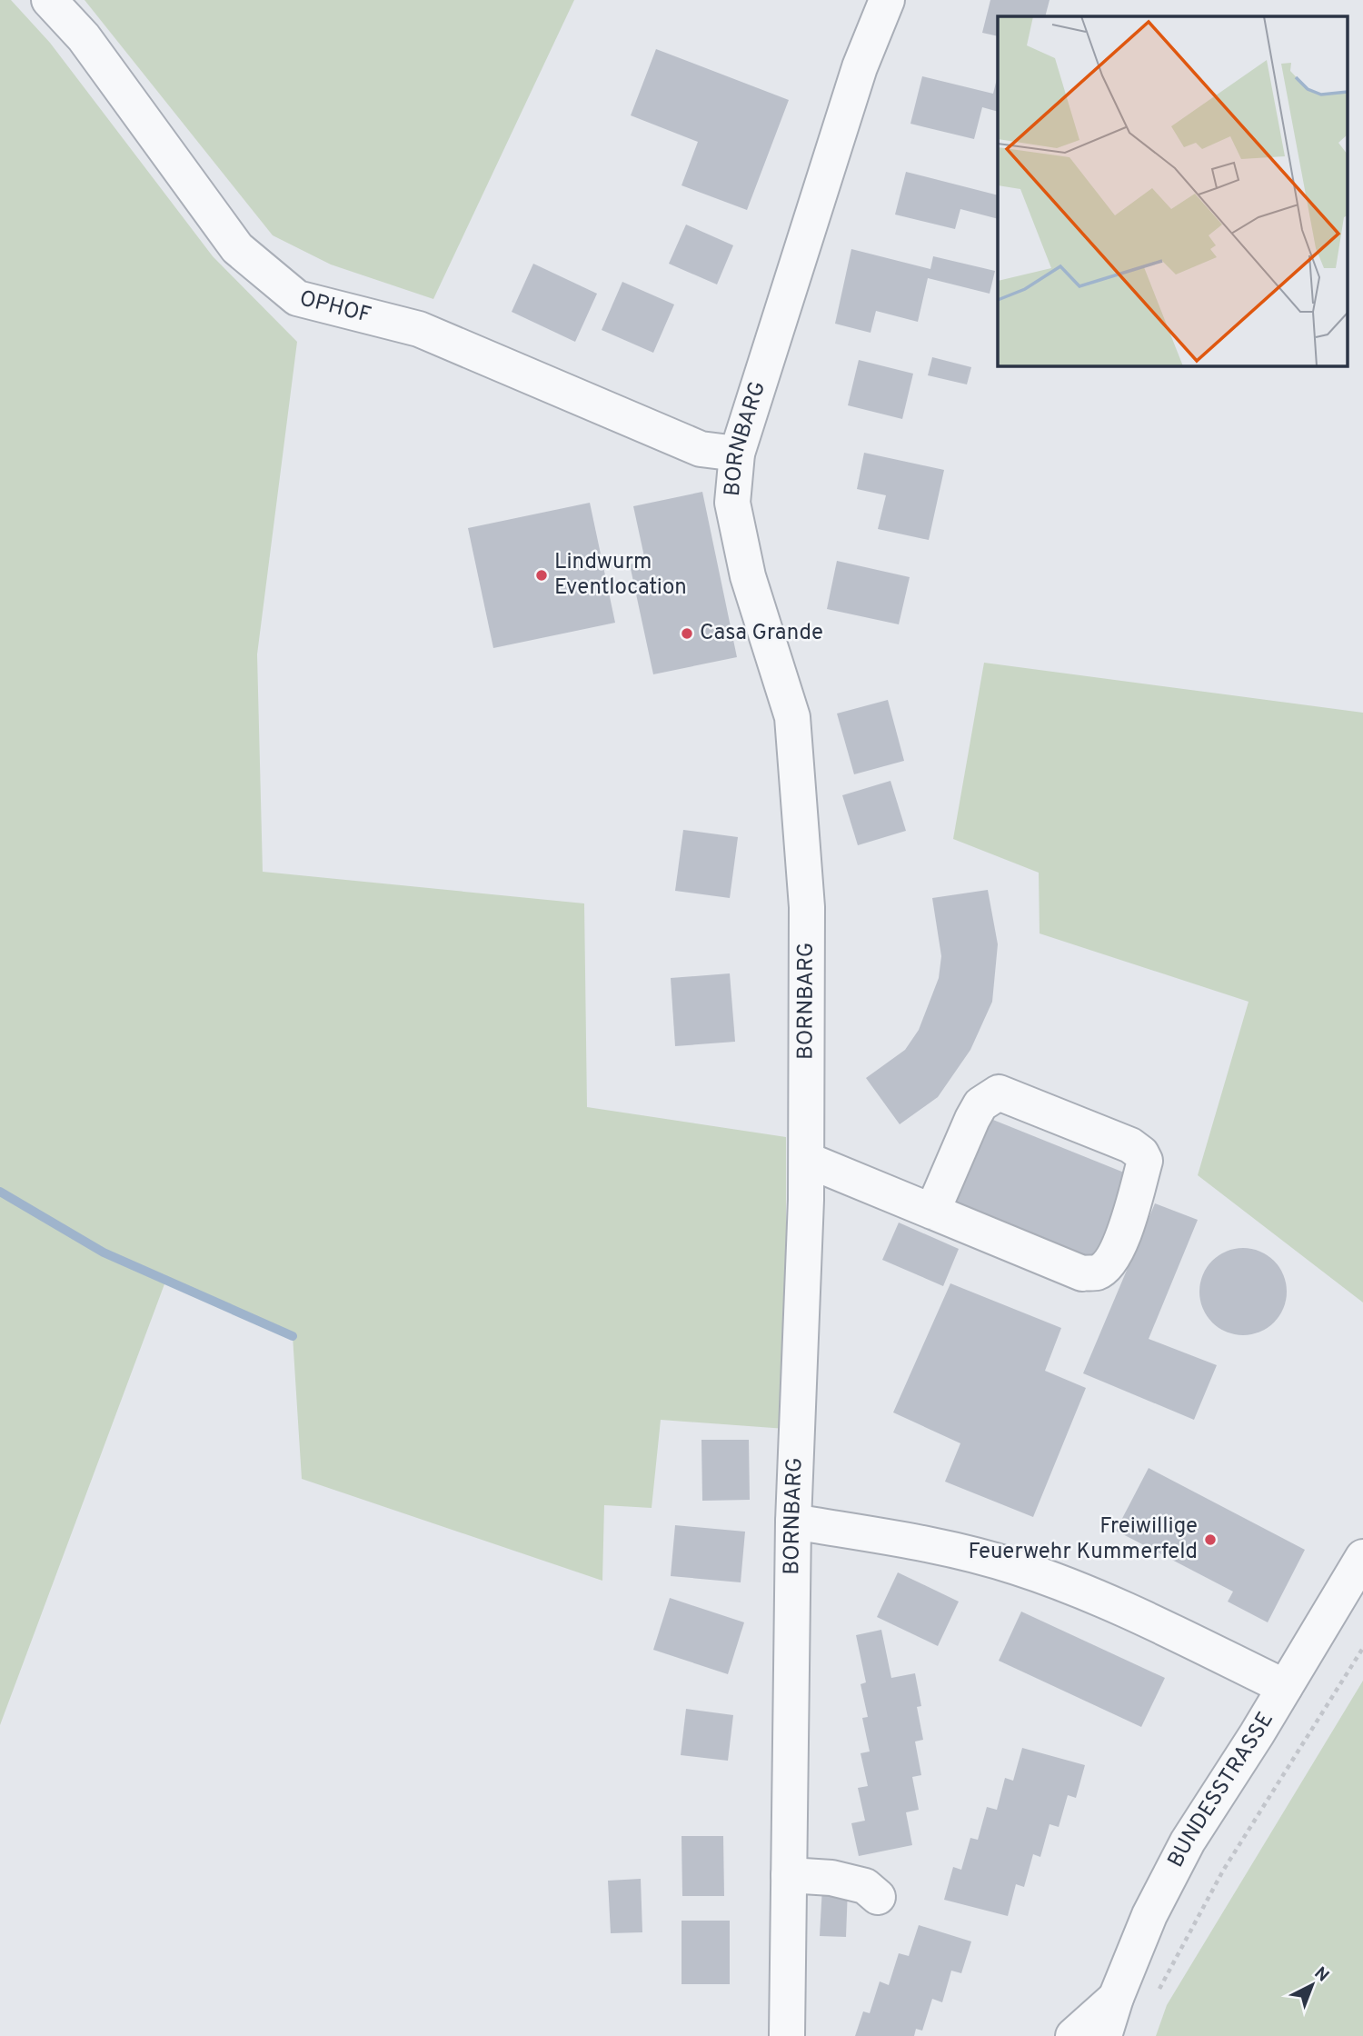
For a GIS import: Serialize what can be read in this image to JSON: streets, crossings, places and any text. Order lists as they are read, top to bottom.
{
  "streets": {
    "street": ["OPHOF", "BORNBARG", "BUNDESSTRASSE"]
  },
  "crossings": [
    ["OPHOF", "BORNBARG"]
  ],
  "places": ["Lindwurm Eventlocation", "Casa Grande", "Freiwillige Feuerwehr Kummerfeld"],
  "north": "top right"
}
